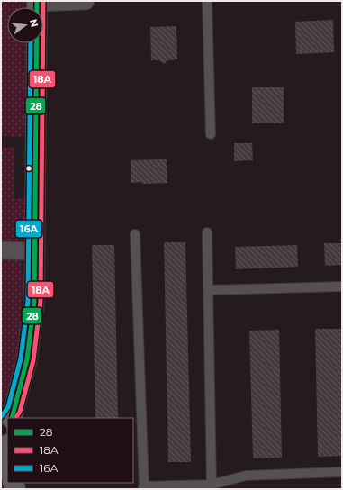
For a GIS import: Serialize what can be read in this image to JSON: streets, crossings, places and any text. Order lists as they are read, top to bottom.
{
  "lines": ["transit line 28", "transit line 18A", "transit line 16A"],
  "legend": ["28", "18A", "16A"],
  "north": "right"
}
